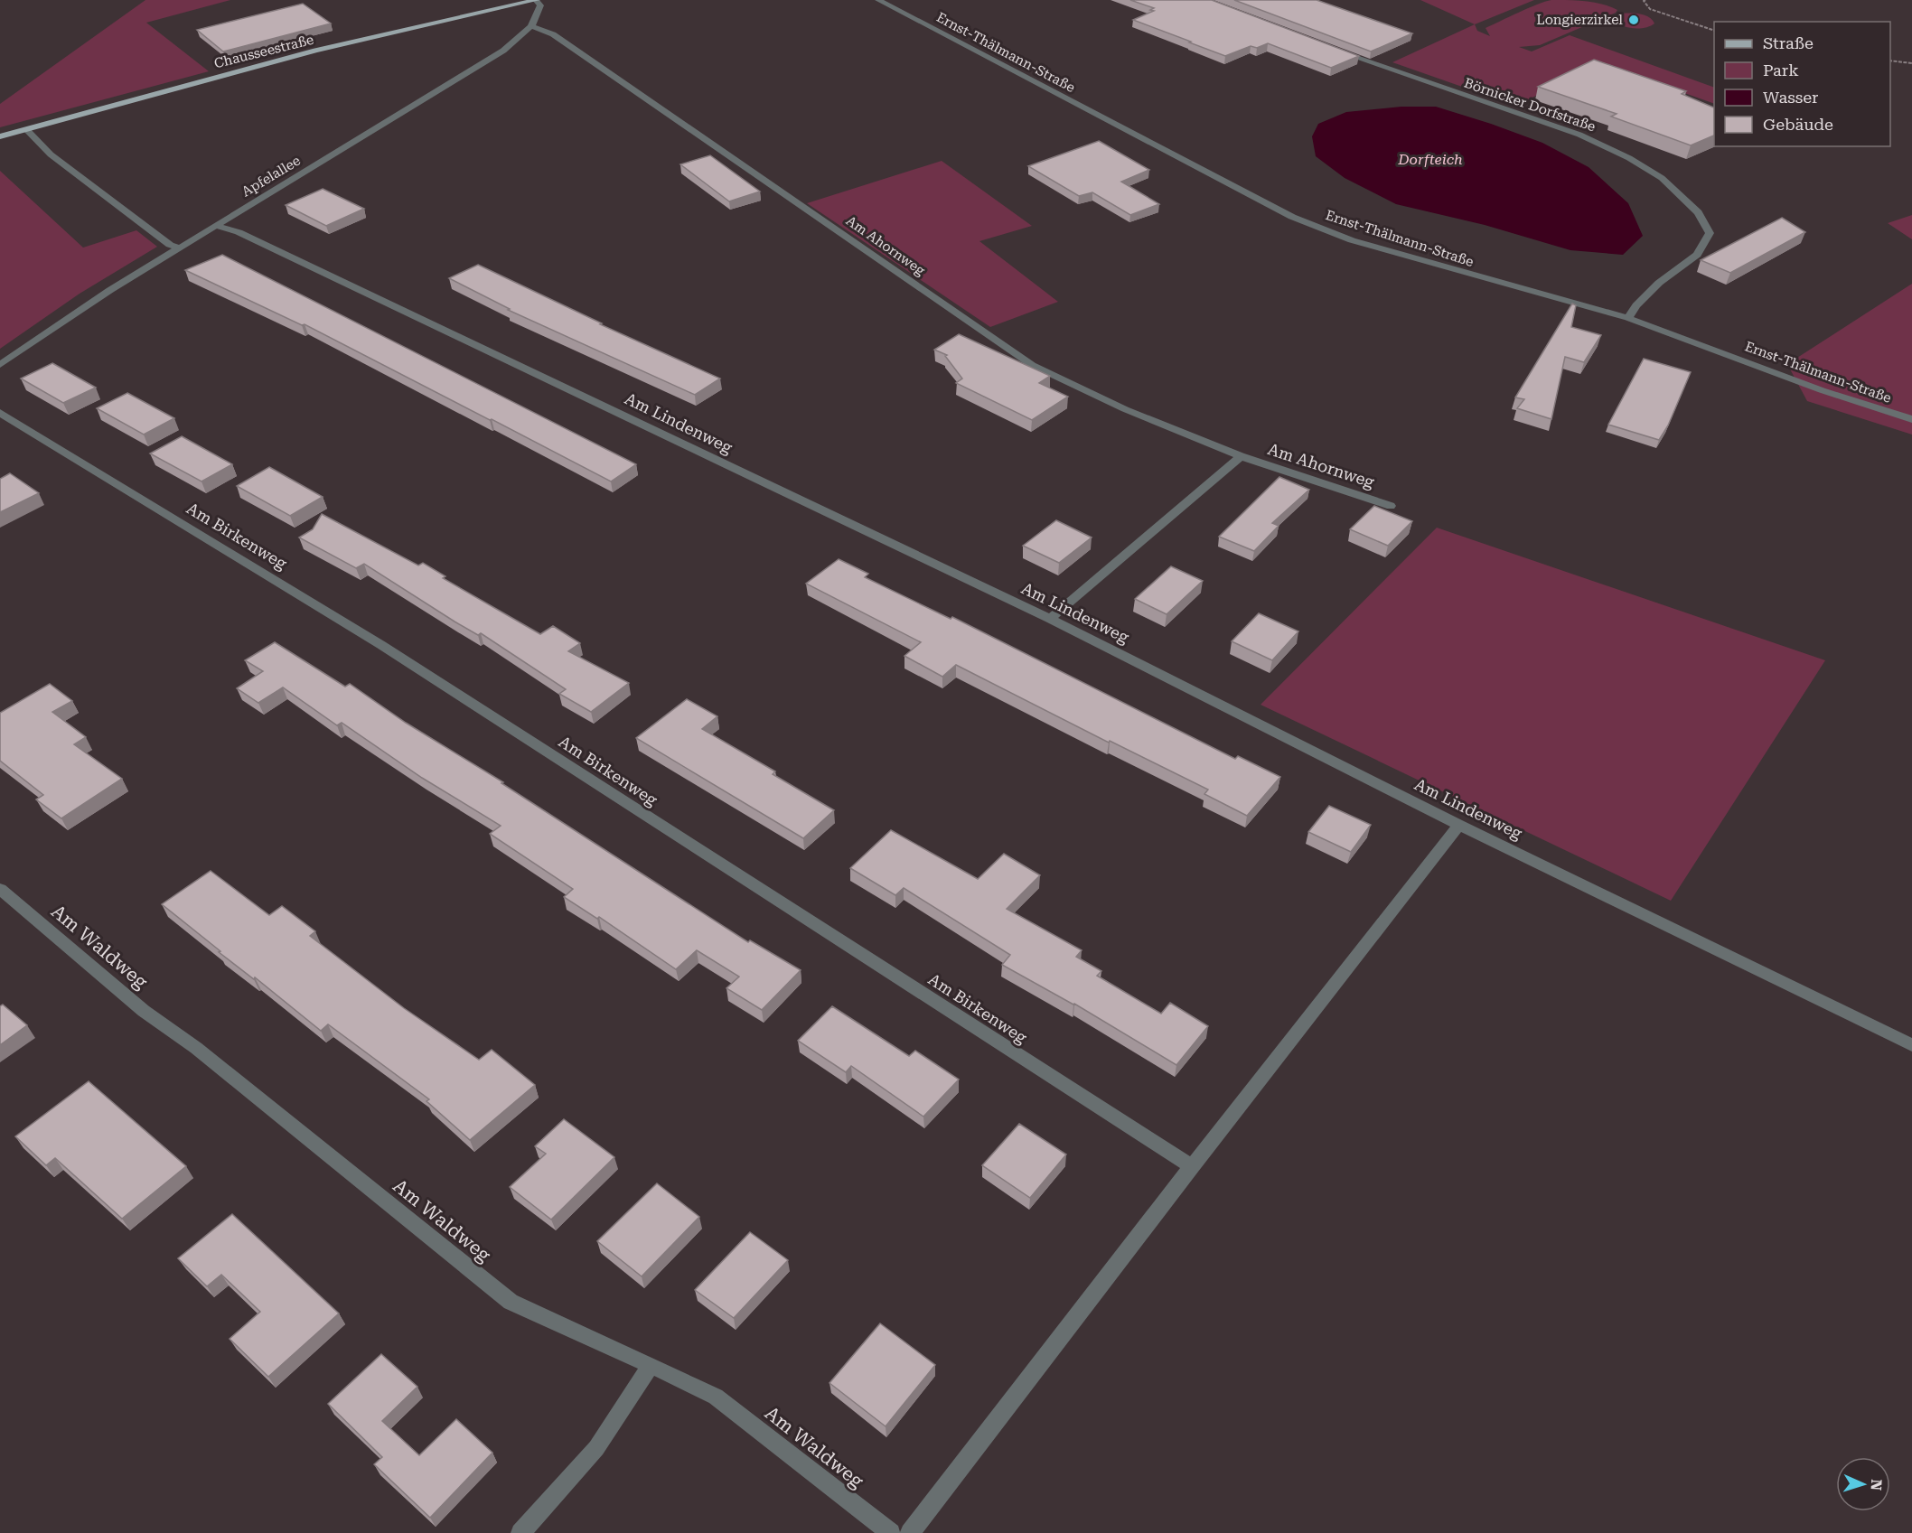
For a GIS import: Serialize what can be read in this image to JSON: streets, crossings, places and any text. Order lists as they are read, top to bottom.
{
  "streets": {
    "main road": ["Chausseestraße"],
    "street": [
      "Ernst-Thälmann-Straße",
      "Börnicker Dorfstraße",
      "Apfelallee",
      "Am Ahornweg",
      "Am Lindenweg",
      "Am Birkenweg",
      "Am Waldweg"
    ]
  },
  "crossings": [
    ["Ernst-Thälmann-Straße", "Börnicker Dorfstraße"],
    ["Apfelallee", "Am Ahornweg"],
    ["Apfelallee", "Am Lindenweg"]
  ],
  "water": ["Dorfteich"],
  "places": ["Longierzirkel"],
  "legend": [
    "Straße",
    "Park",
    "Wasser",
    "Gebäude"
  ],
  "north": "right"
}
